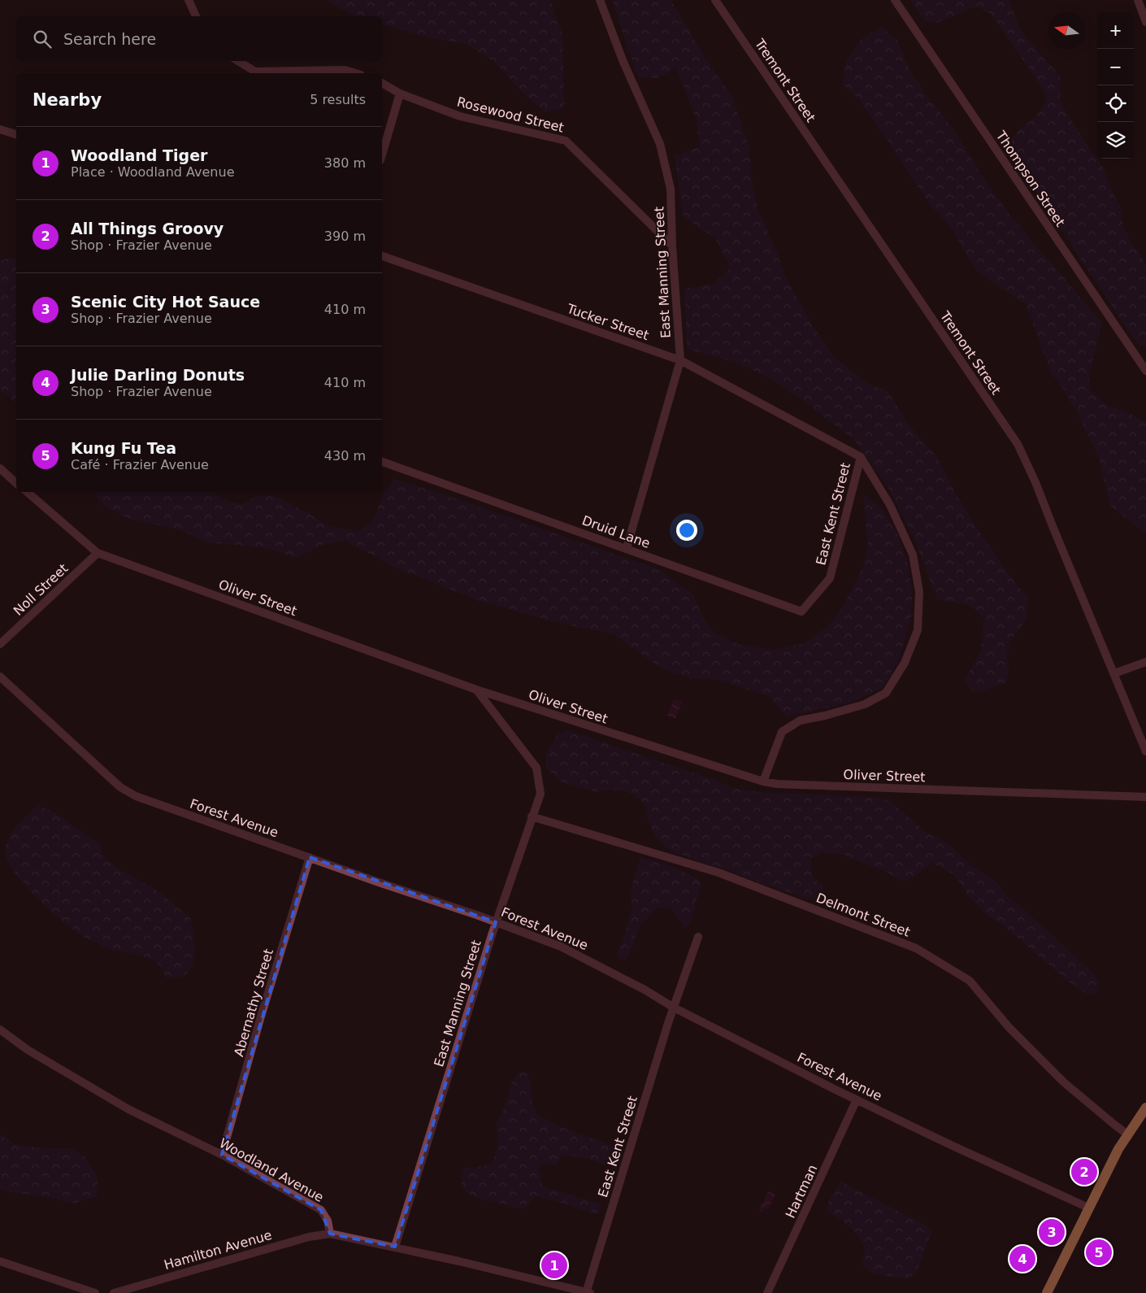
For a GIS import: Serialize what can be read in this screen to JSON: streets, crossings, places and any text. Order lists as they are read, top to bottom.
{
  "streets": {
    "street": [
      "Tremont Street",
      "Rosewood Street",
      "Thompson Street",
      "East Manning Street",
      "Tucker Street",
      "East Kent Street",
      "Druid Lane",
      "Noll Street",
      "Oliver Street",
      "Forest Avenue",
      "Delmont Street",
      "Abernathy Street",
      "Woodland Avenue",
      "Hartman",
      "Hamilton Avenue"
    ]
  },
  "crossings": [
    ["Rosewood Street", "East Manning Street"],
    ["East Manning Street", "Tucker Street"],
    ["East Manning Street", "Druid Lane"],
    ["East Manning Street", "Oliver Street"],
    ["East Manning Street", "Forest Avenue"],
    ["East Manning Street", "Delmont Street"],
    ["Tucker Street", "East Kent Street"],
    ["East Kent Street", "Druid Lane"],
    ["East Kent Street", "Forest Avenue"],
    ["Noll Street", "Oliver Street"],
    ["Forest Avenue", "Abernathy Street"],
    ["Forest Avenue", "Hartman"],
    ["Abernathy Street", "Woodland Avenue"],
    ["Woodland Avenue", "Hamilton Avenue"]
  ],
  "north": "left",
  "page": {
    "map_buttons": ["+", "−"],
    "search": "Search here",
    "heading": ["Nearby", "5 results"],
    "list": [
      {
        "mark": "1",
        "name": "Woodland Tiger",
        "note": "Place · Woodland Avenue",
        "value": "380 m"
      },
      {
        "mark": "2",
        "name": "All Things Groovy",
        "note": "Shop · Frazier Avenue",
        "value": "390 m"
      },
      {
        "mark": "3",
        "name": "Scenic City Hot Sauce",
        "note": "Shop · Frazier Avenue",
        "value": "410 m"
      },
      {
        "mark": "4",
        "name": "Julie Darling Donuts",
        "note": "Shop · Frazier Avenue",
        "value": "410 m"
      },
      {
        "mark": "5",
        "name": "Kung Fu Tea",
        "note": "Café · Frazier Avenue",
        "value": "430 m"
      }
    ],
    "pins": [
      "2",
      "3",
      "5",
      "4",
      "1"
    ]
  }
}
